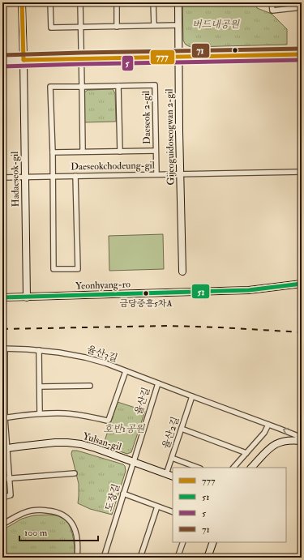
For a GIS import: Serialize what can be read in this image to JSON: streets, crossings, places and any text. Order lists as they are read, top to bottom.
{
  "streets": {
    "street": [
      "Daeseok 2-gil",
      "Gijeoguidoseogwan 2-gil",
      "Daeseokchodeung-gil",
      "Hadaeseok-gil",
      "Yeonhyang-ro",
      "율산3길",
      "율산길",
      "율산2길",
      "Yulsan-gil",
      "도장길"
    ]
  },
  "crossings": [
    ["Daeseok 2-gil", "Daeseokchodeung-gil"],
    ["Gijeoguidoseogwan 2-gil", "Daeseokchodeung-gil"],
    ["Daeseokchodeung-gil", "Hadaeseok-gil"],
    ["Hadaeseok-gil", "Yeonhyang-ro"],
    ["율산3길", "율산길"],
    ["율산3길", "율산2길"],
    ["율산길", "Yulsan-gil"],
    ["율산길", "도장길"],
    ["율산2길", "Yulsan-gil"],
    ["Yulsan-gil", "도장길"]
  ],
  "parks": ["버드내공원", "호반1공원"],
  "places": ["금당중흥5차A"],
  "lines": [
    "transit line 777",
    "transit line 71",
    "transit line 5",
    "transit line 51"
  ],
  "legend": [
    "777",
    "51",
    "5",
    "71"
  ],
  "scale_bar": "100 m"
}
